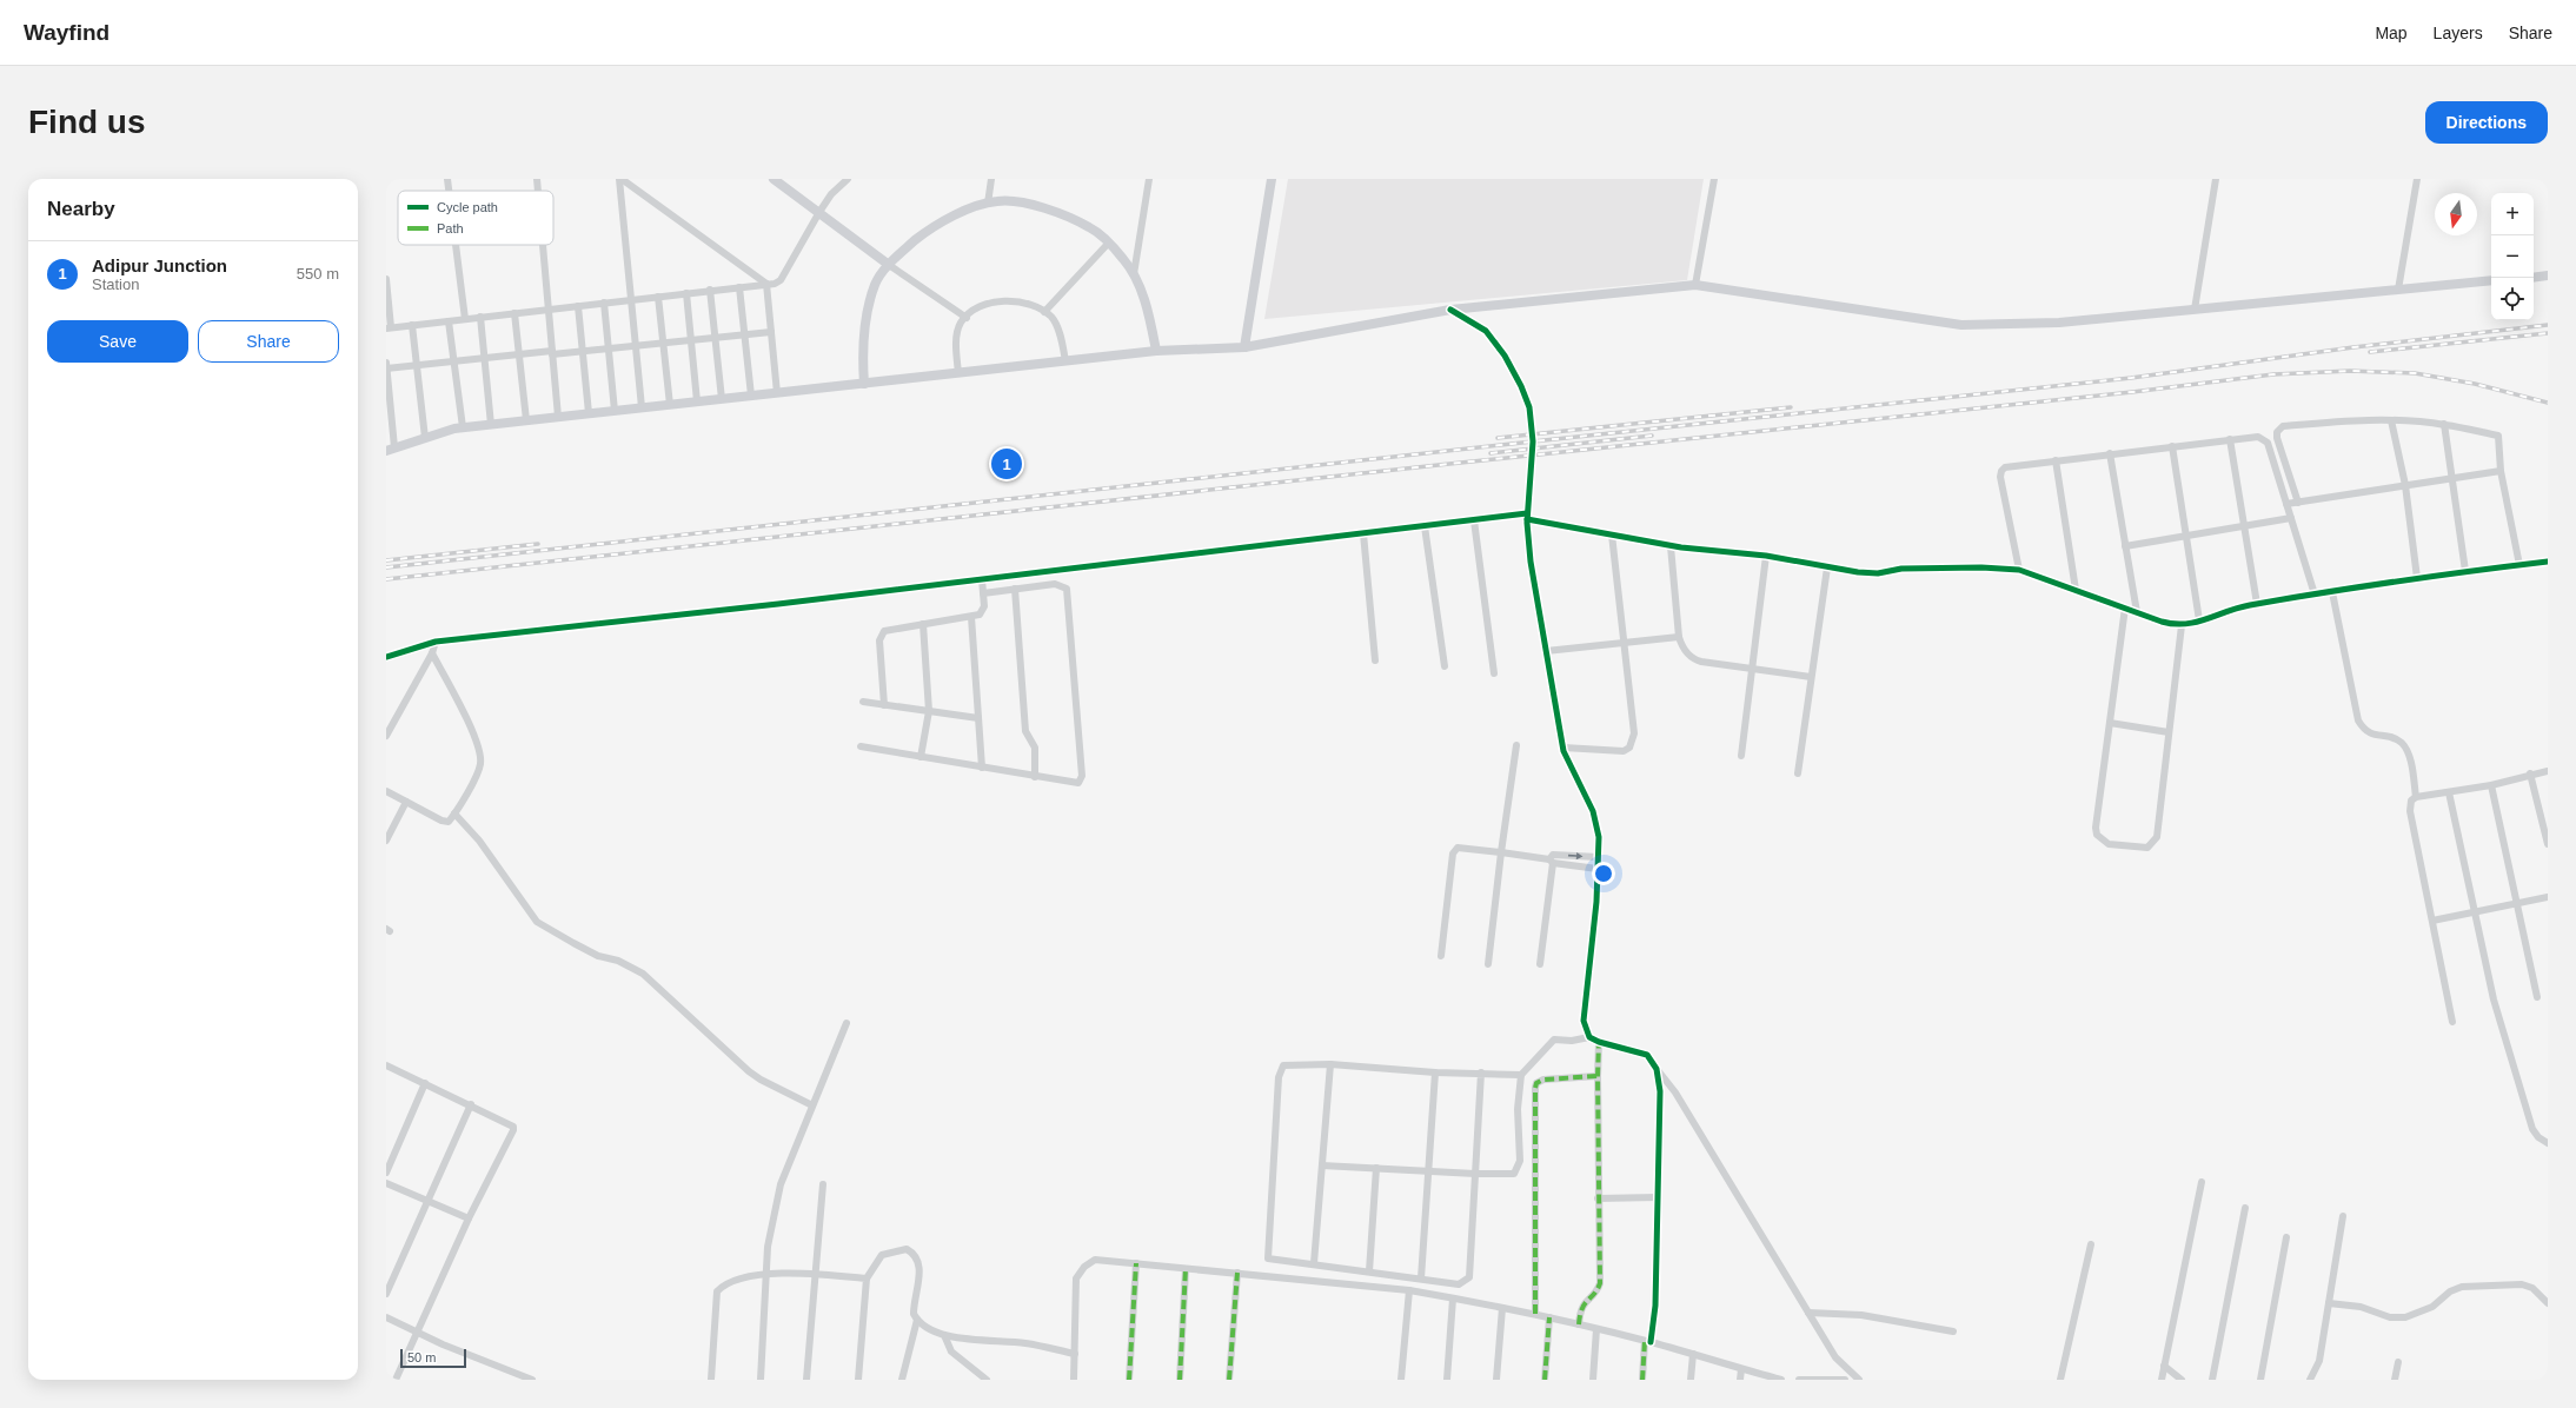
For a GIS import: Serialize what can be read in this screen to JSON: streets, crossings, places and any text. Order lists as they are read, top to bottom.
{
  "legend": ["Cycle path", "Path"],
  "scale_bar": "50 m",
  "north": "bottom",
  "page": {
    "header": "Wayfind",
    "nav": ["Map", "Layers", "Share"],
    "buttons": [
      "Directions",
      ["Save", "Share"]
    ],
    "title": "Find us",
    "heading": "Nearby",
    "map_buttons": ["+", "−"],
    "list": [
      {
        "mark": "1",
        "name": "Adipur Junction",
        "note": "Station",
        "value": "550 m"
      }
    ],
    "pins": "1",
    "scale": "50 m"
  }
}
